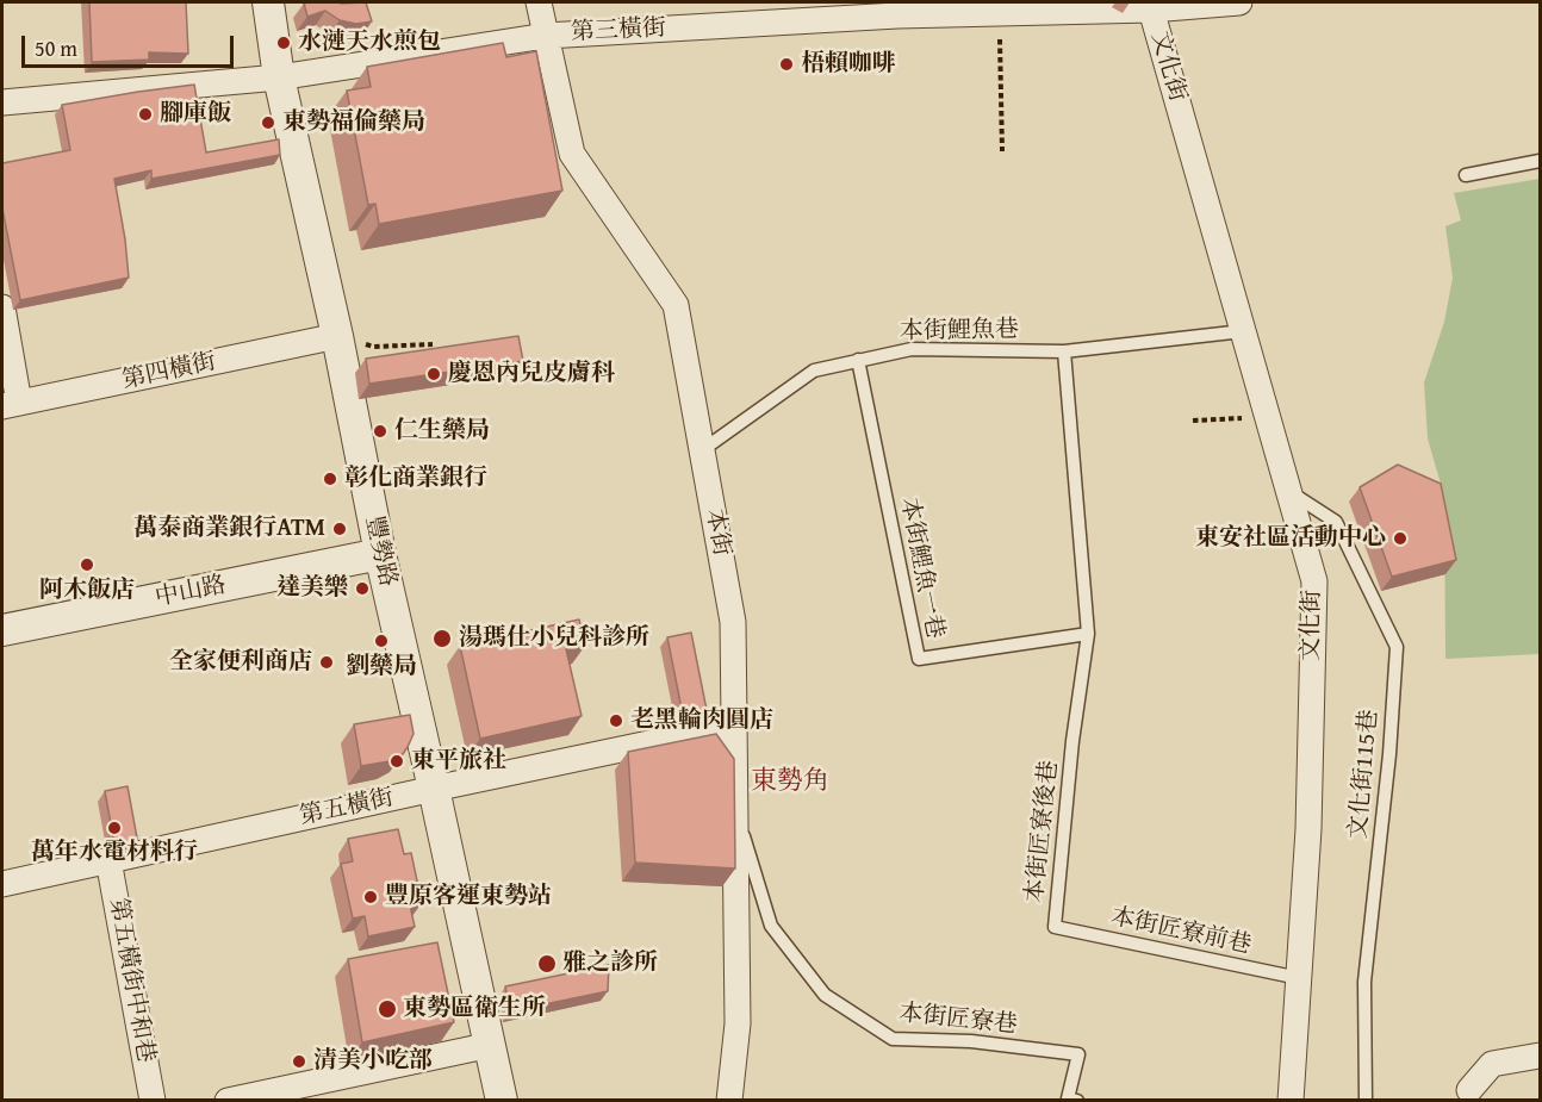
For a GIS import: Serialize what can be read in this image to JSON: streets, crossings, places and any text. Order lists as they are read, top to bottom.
{
  "streets": {
    "street": [
      "第三橫街",
      "文化街",
      "第四橫街",
      "本街",
      "豐勢路",
      "中山路",
      "第五橫街",
      "第五橫街中和巷"
    ],
    "lane": [
      "本街鯉魚巷",
      "本街鯉魚一巷",
      "文化街115巷",
      "本街匠寮後巷",
      "本街匠寮前巷",
      "本街匠寮巷"
    ]
  },
  "crossings": [
    ["第三橫街", "文化街"],
    ["第三橫街", "本街"],
    ["第三橫街", "豐勢路"],
    ["文化街", "本街鯉魚巷"],
    ["文化街", "文化街115巷"],
    ["文化街", "本街匠寮前巷"],
    ["本街鯉魚巷", "本街"],
    ["本街鯉魚巷", "本街鯉魚一巷"],
    ["第四橫街", "豐勢路"],
    ["本街", "第五橫街"],
    ["本街", "本街匠寮巷"],
    ["豐勢路", "中山路"],
    ["豐勢路", "第五橫街"],
    ["本街鯉魚一巷", "本街匠寮後巷"],
    ["第五橫街", "第五橫街中和巷"],
    ["本街匠寮後巷", "本街匠寮前巷"]
  ],
  "districts": ["東勢角"],
  "places": [
    "水漣天水煎包",
    "梧賴咖啡",
    "腳庫飯",
    "東勢福倫藥局",
    "慶恩內兒皮膚科",
    "仁生藥局",
    "彰化商業銀行",
    "萬泰商業銀行ATM",
    "東安社區活動中心",
    "阿木飯店",
    "達美樂",
    "湯瑪仕小兒科診所",
    "劉藥局",
    "全家便利商店",
    "老黑輪肉圓店",
    "東平旅社",
    "萬年水電材料行",
    "豐原客運東勢站",
    "雅之診所",
    "東勢區衛生所",
    "清美小吃部"
  ],
  "scale_bar": "50 m"
}
